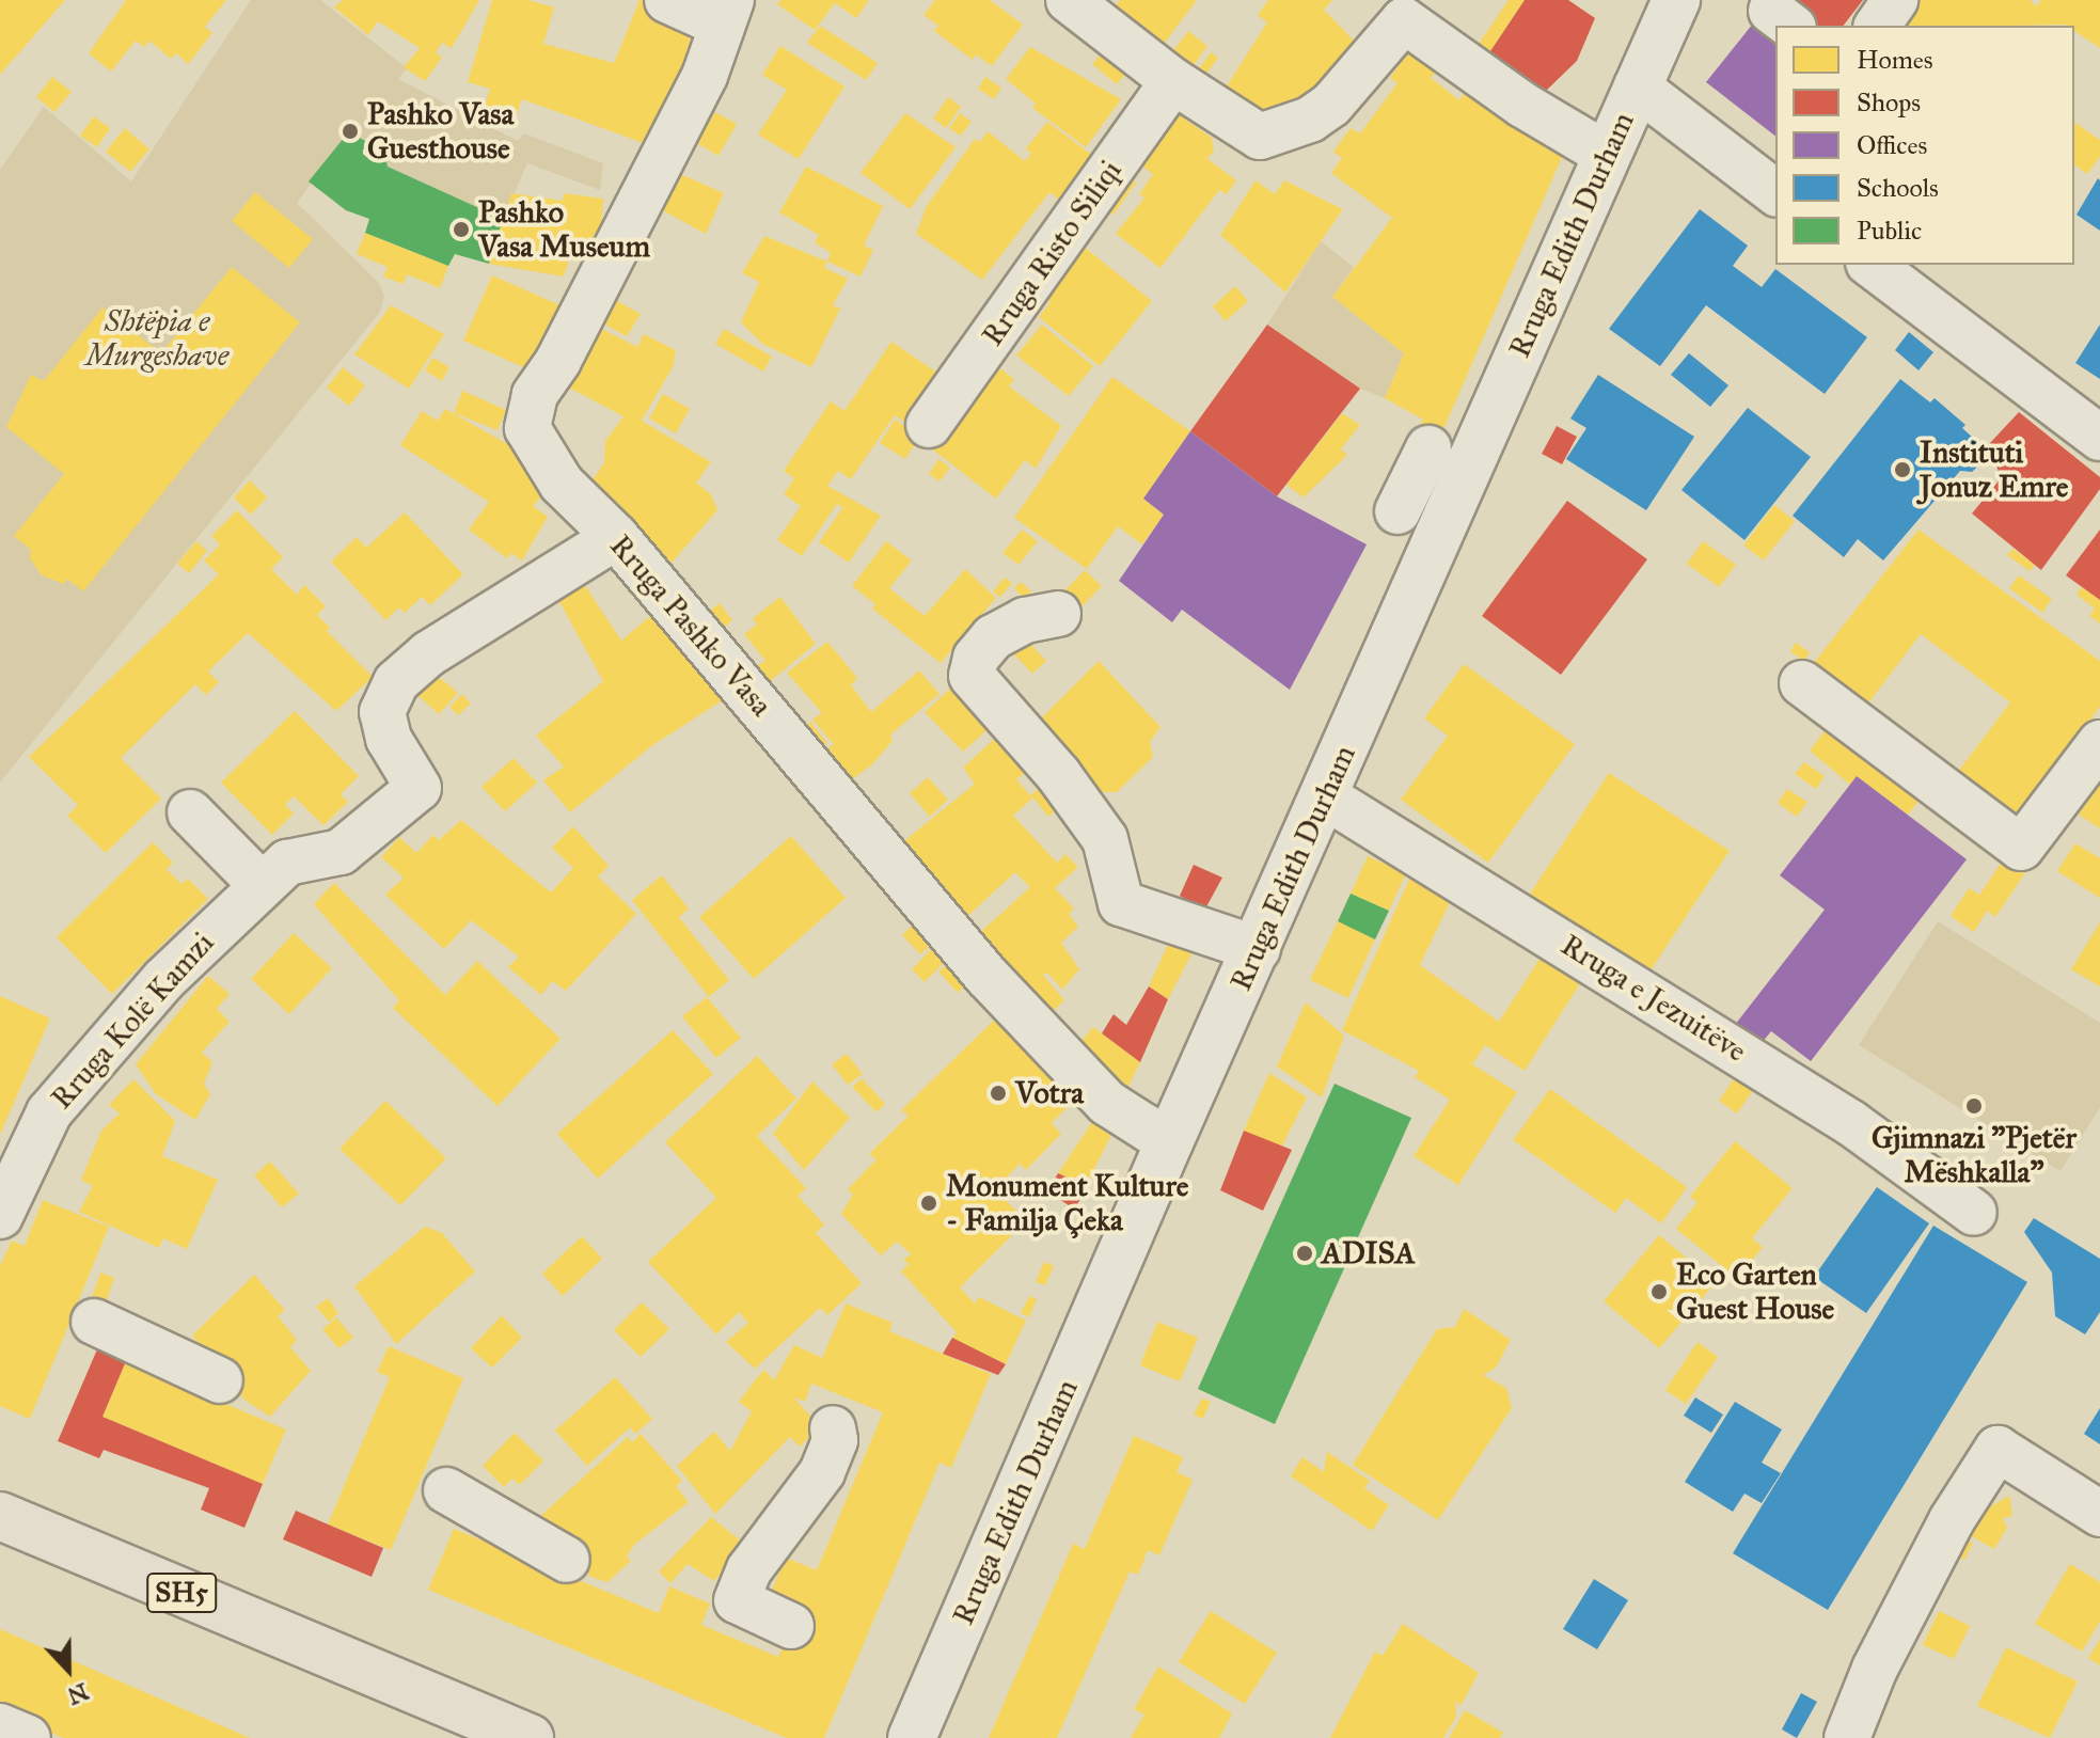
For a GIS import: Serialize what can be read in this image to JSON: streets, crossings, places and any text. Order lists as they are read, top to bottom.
{
  "streets": {
    "main road": ["Rruga Edith Durham", "SH5"],
    "street": [
      "Rruga Risto Siliqi",
      "Rruga Pashko Vasa",
      "Rruga e Jezuitëve",
      "Rruga Kolë Kamzi"
    ]
  },
  "crossings": [
    ["Rruga Edith Durham", "Rruga Pashko Vasa"],
    ["Rruga Edith Durham", "Rruga e Jezuitëve"],
    ["Rruga Pashko Vasa", "Rruga Kolë Kamzi"]
  ],
  "parks": ["Shtëpia e Murgeshave"],
  "places": [
    "Pashko Vasa Guesthouse",
    "Pashko Vasa Museum",
    "Instituti Jonuz Emre",
    "Votra",
    "Gjimnazi \"Pjetër Mëshkalla\"",
    "Monument Kulture - Familja Çeka",
    "ADISA",
    "Eco Garten Guest House"
  ],
  "legend": [
    "Homes",
    "Shops",
    "Offices",
    "Schools",
    "Public"
  ],
  "north": "bottom"
}
